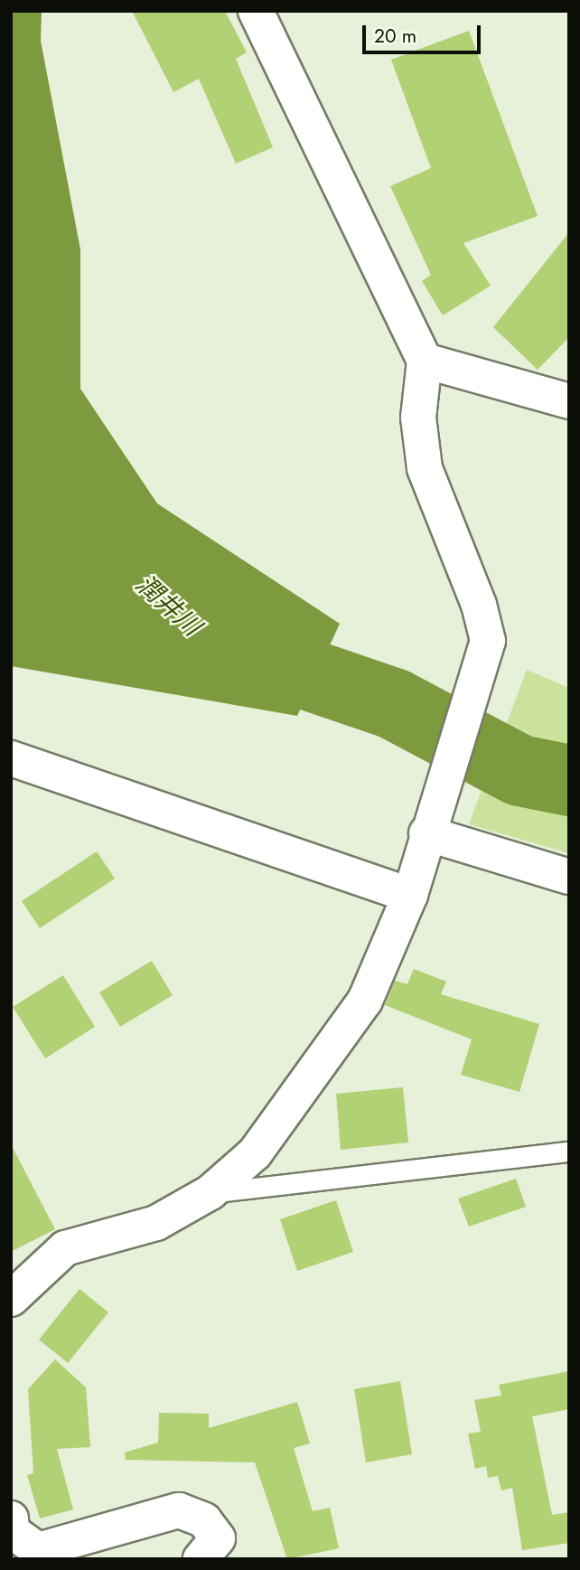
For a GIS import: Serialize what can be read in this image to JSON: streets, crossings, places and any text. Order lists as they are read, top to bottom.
{
  "water": ["潤井川"],
  "scale_bar": "20 m"
}
